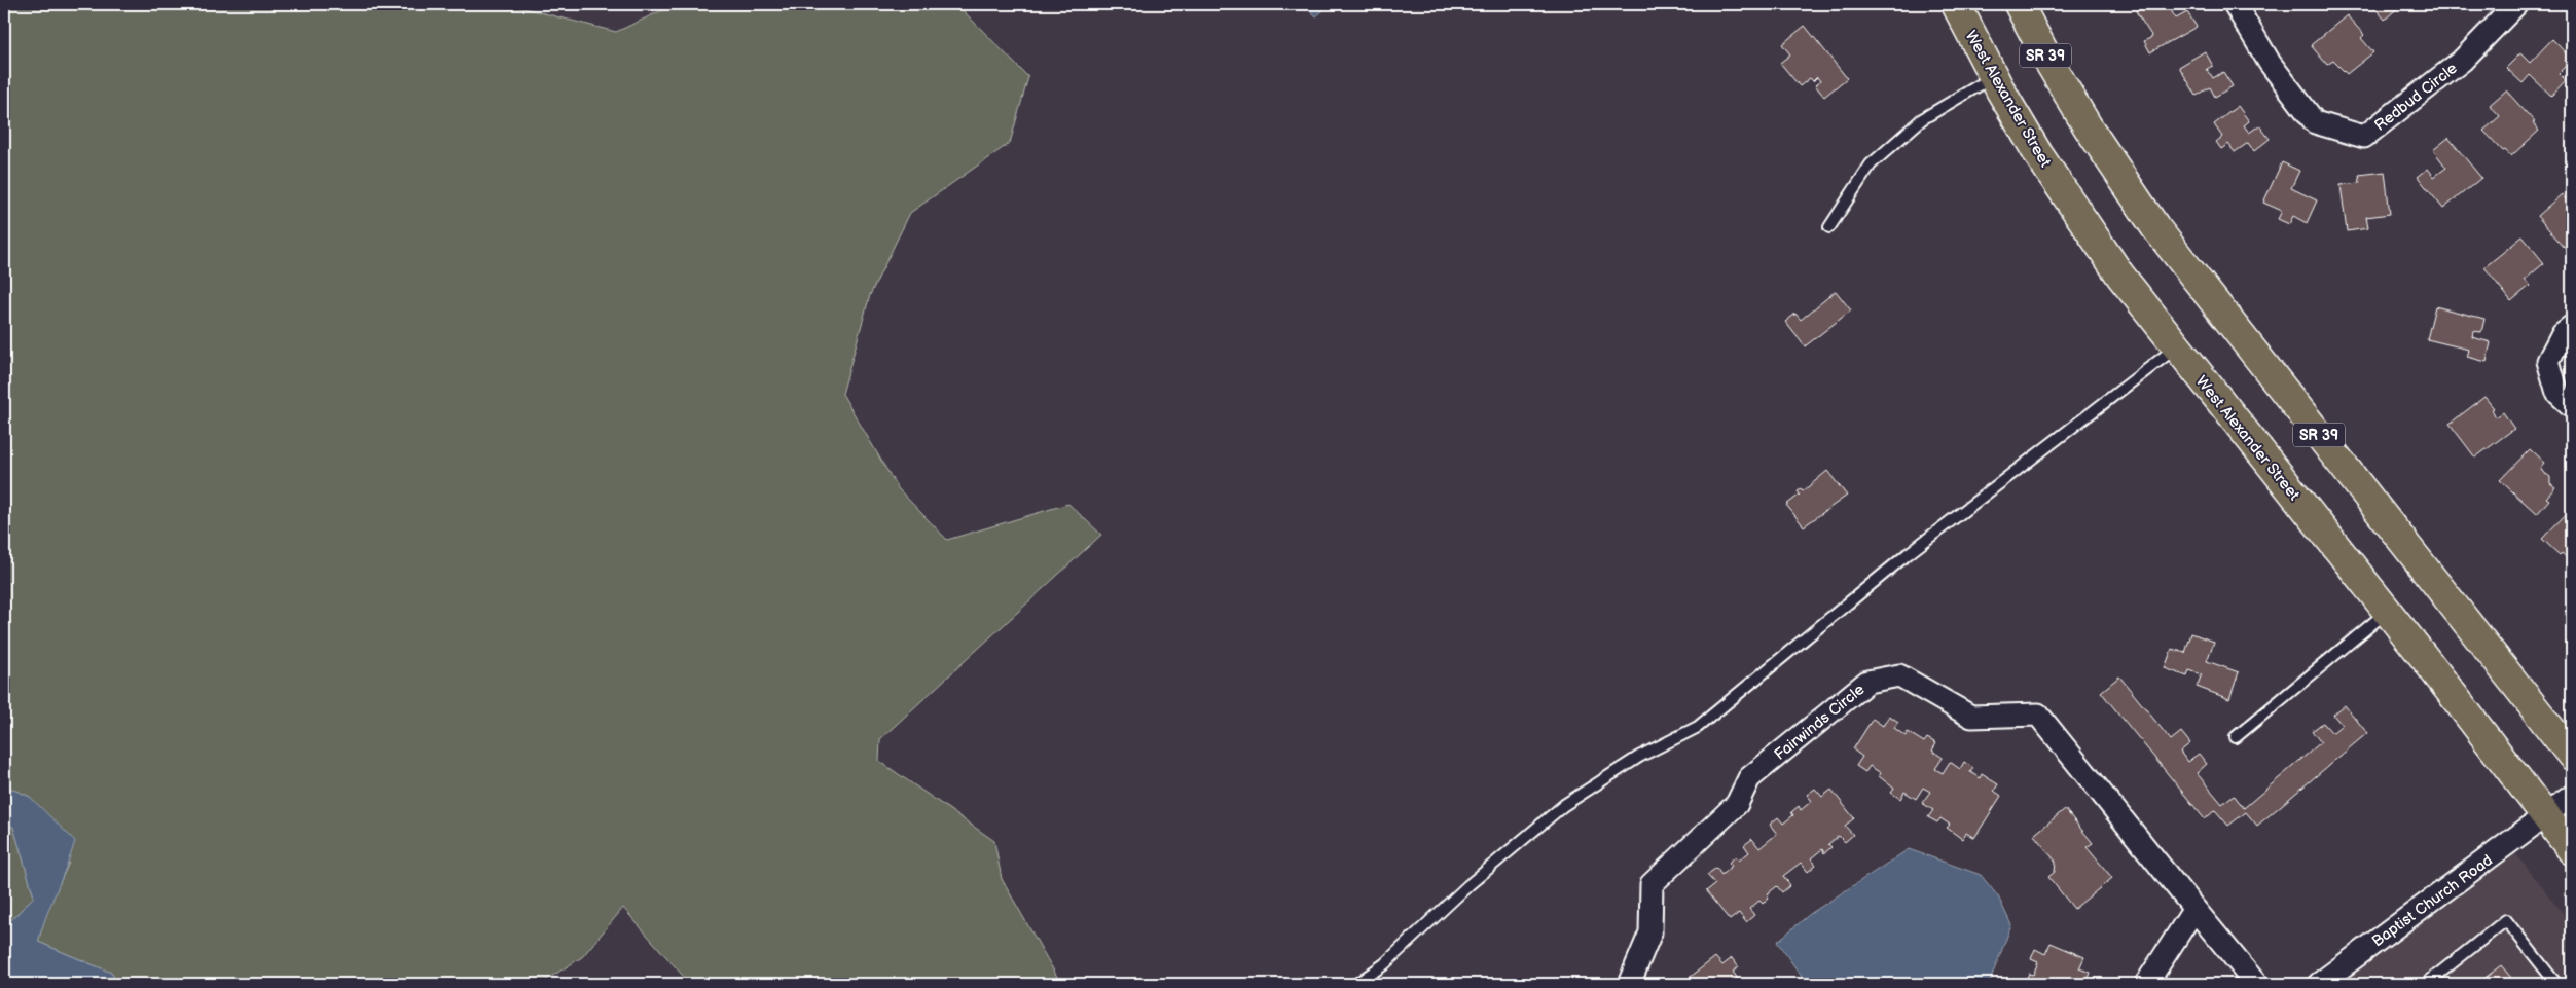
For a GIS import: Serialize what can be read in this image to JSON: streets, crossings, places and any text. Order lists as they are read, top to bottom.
{
  "streets": {
    "main road": ["SR 39", "West Alexander Street"],
    "street": ["Redbud Circle", "Fairwinds Circle", "Baptist Church Road"]
  },
  "crossings": [
    ["West Alexander Street", "Baptist Church Road"]
  ]
}
